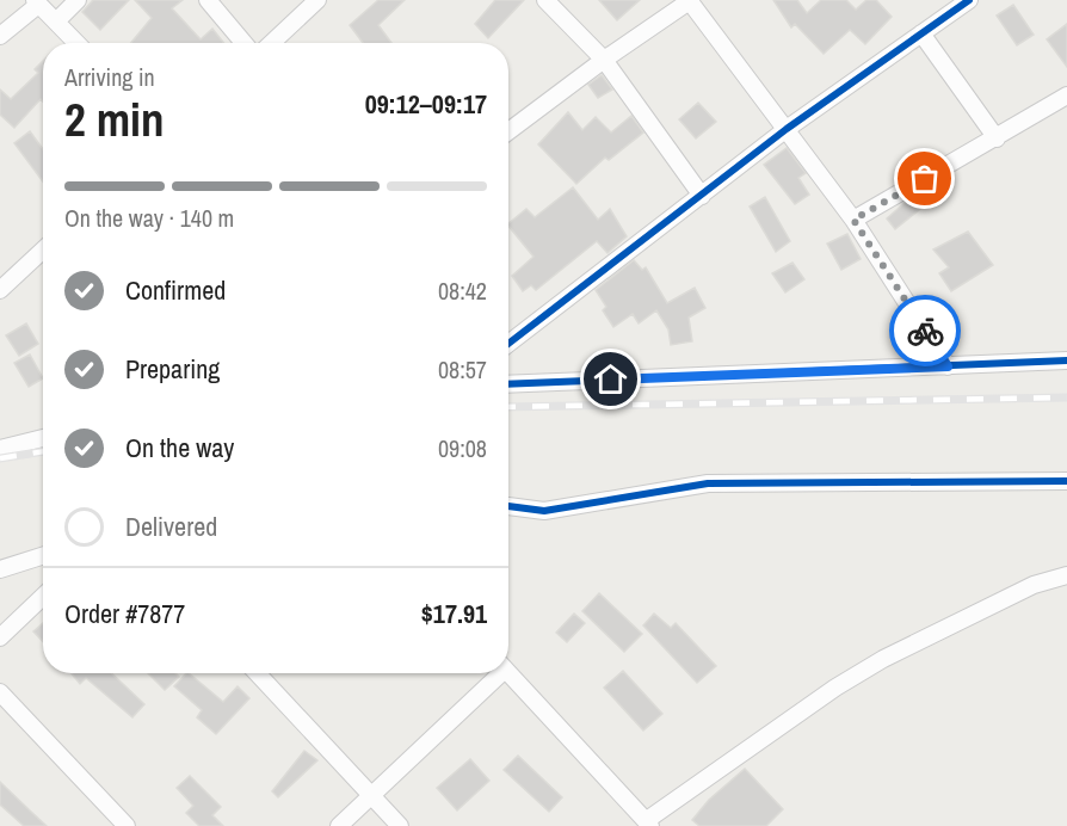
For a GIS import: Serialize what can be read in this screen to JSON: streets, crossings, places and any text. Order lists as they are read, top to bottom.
{
  "page": {
    "heading": ["2 min", "Arriving in", "09:12–09:17"],
    "panel": ["Order #7877", "$17.91"],
    "bar": "On the way · 140 m",
    "list": [
      ["Confirmed", "08:42"],
      ["Preparing", "08:57"],
      ["On the way", "09:08"],
      "Delivered"
    ]
  }
}
